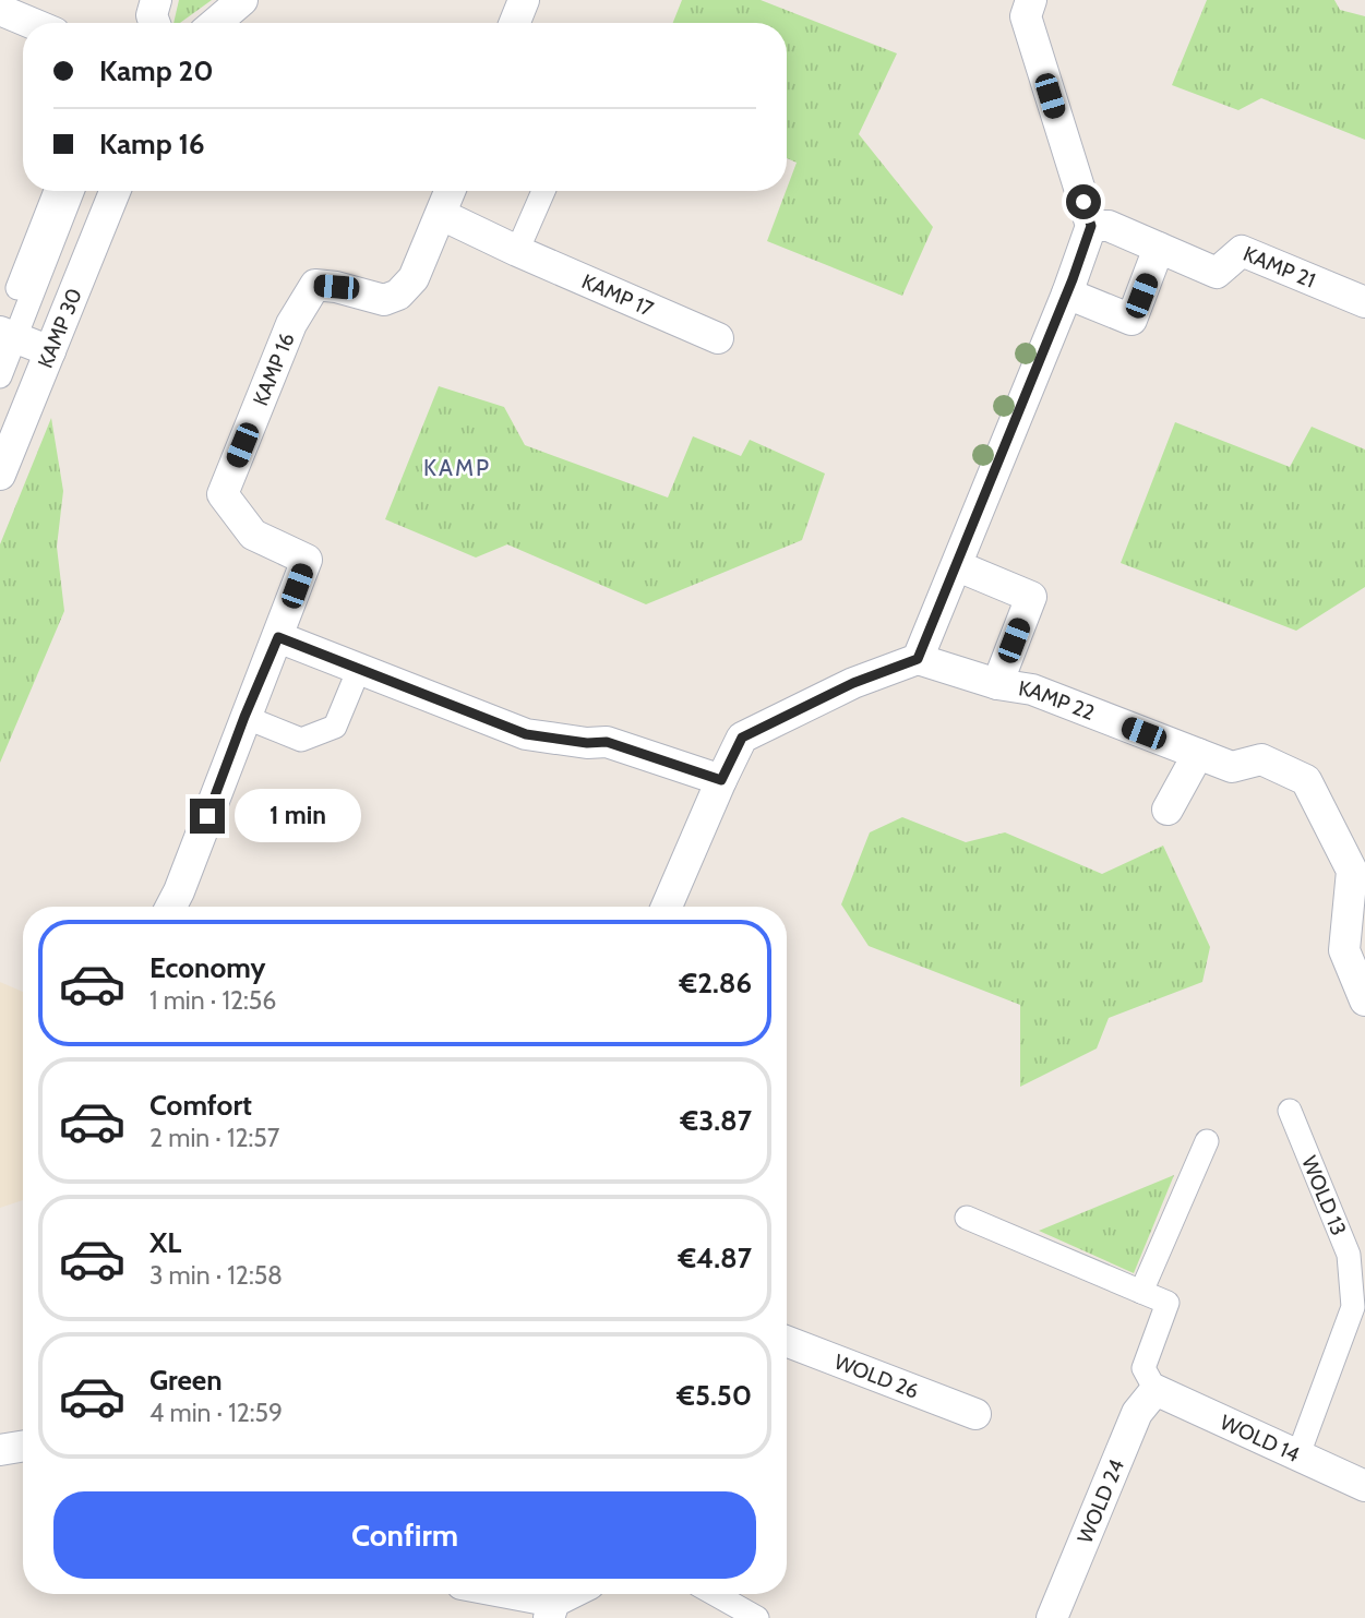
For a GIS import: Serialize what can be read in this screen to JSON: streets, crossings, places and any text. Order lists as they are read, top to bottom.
{
  "streets": {
    "street": [
      "KAMP 21",
      "KAMP 17",
      "KAMP 30",
      "KAMP 16",
      "KAMP 22",
      "WOLD 13",
      "WOLD 26",
      "WOLD 14",
      "WOLD 24"
    ]
  },
  "crossings": [
    ["KAMP 17", "KAMP 16"],
    ["WOLD 13", "WOLD 14"],
    ["WOLD 14", "WOLD 24"]
  ],
  "districts": ["KAMP"],
  "page": {
    "banner": ["Kamp 20", "Kamp 16"],
    "bubble": "1 min",
    "list": [
      {
        "name": "Economy",
        "note": "1 min · 12:56",
        "value": "€2.86"
      },
      {
        "name": "Comfort",
        "note": "2 min · 12:57",
        "value": "€3.87"
      },
      {
        "name": "XL",
        "note": "3 min · 12:58",
        "value": "€4.87"
      },
      {
        "name": "Green",
        "note": "4 min · 12:59",
        "value": "€5.50"
      }
    ],
    "buttons": "Confirm"
  }
}
